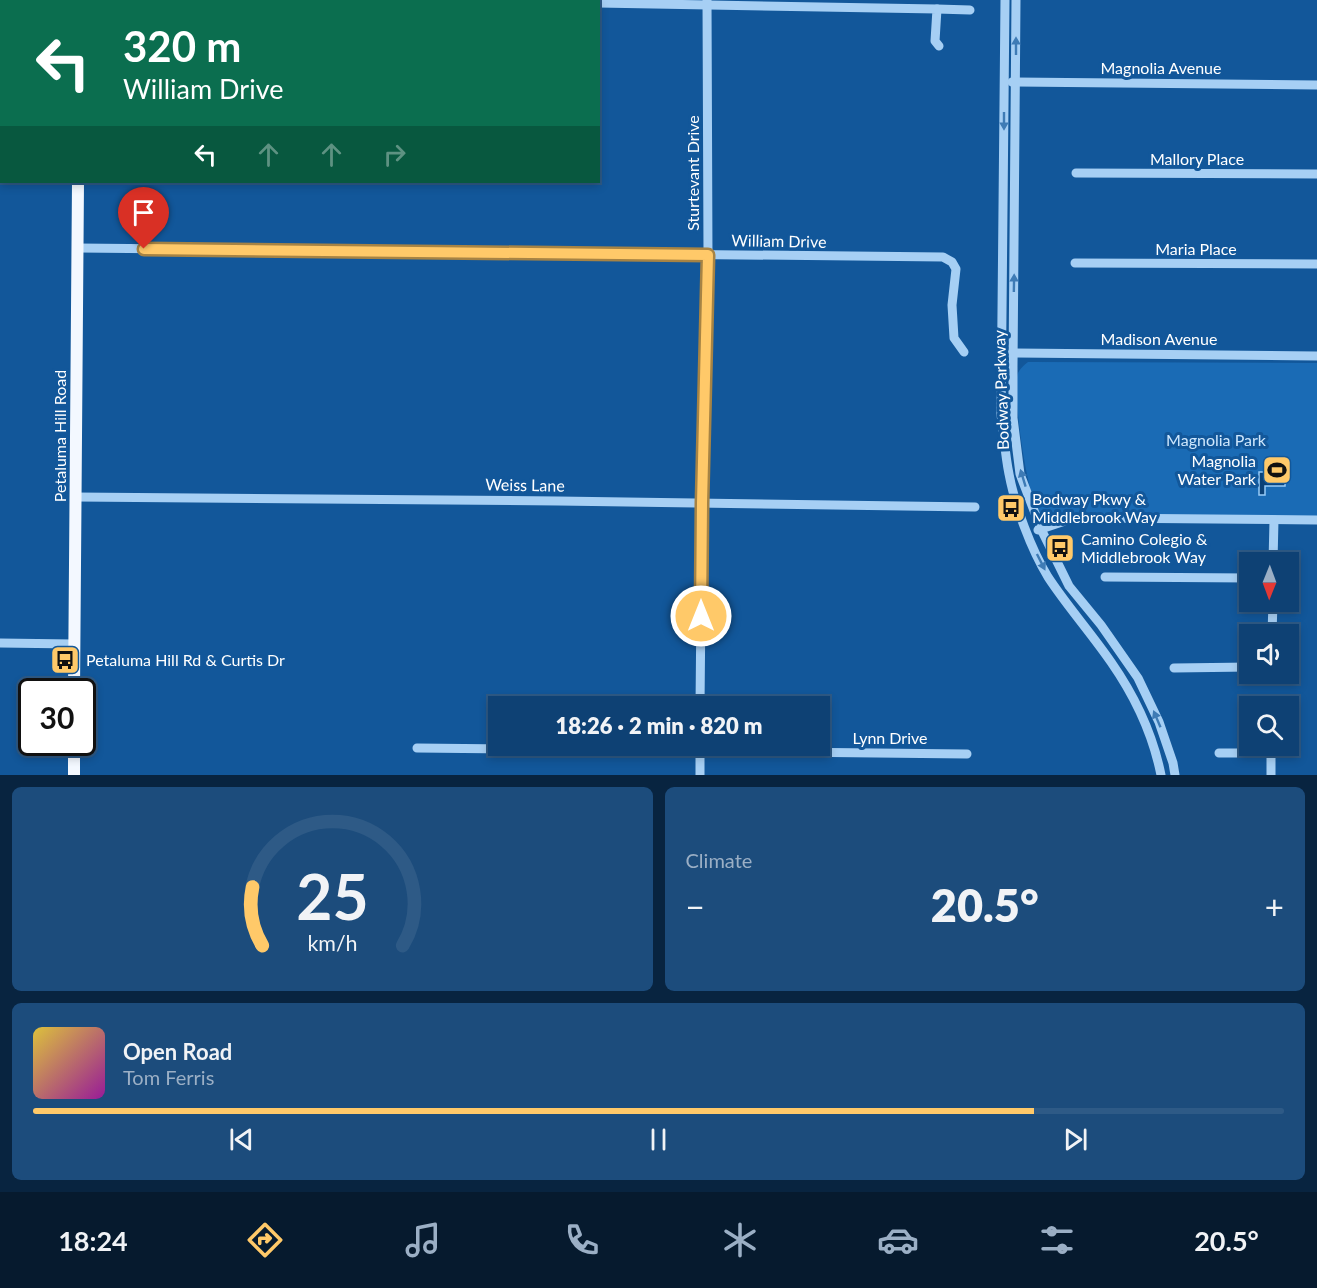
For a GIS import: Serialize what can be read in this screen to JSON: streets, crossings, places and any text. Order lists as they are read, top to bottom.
{
  "streets": {
    "main road": ["Petaluma Hill Road"],
    "street": [
      "Magnolia Avenue",
      "Mallory Place",
      "Sturtevant Drive",
      "William Drive",
      "Maria Place",
      "Madison Avenue",
      "Bodway Parkway",
      "Weiss Lane",
      "Lynn Drive"
    ]
  },
  "crossings": [
    ["Magnolia Avenue", "Bodway Parkway"],
    ["Sturtevant Drive", "William Drive"],
    ["Sturtevant Drive", "Weiss Lane"],
    ["William Drive", "Petaluma Hill Road"],
    ["Madison Avenue", "Bodway Parkway"],
    ["Petaluma Hill Road", "Weiss Lane"]
  ],
  "parks": ["Magnolia Park"],
  "places": {
    "sports": ["Magnolia Water Park"],
    "bus stop": ["Bodway Pkwy & Middlebrook Way", "Camino Colegio & Middlebrook Way", "Petaluma Hill Rd & Curtis Dr"]
  },
  "north": "bottom",
  "page": {
    "turn": ["320 m", "William Drive"],
    "limit": "30",
    "trip": "18:26 · 2 min · 820 m",
    "tile": "Climate",
    "heat": ["−", "20.5°", "+"],
    "song": ["Open Road", "Tom Ferris"],
    "tabs": ["18:24", "20.5°"],
    "gauge": ["25", "km/h"]
  }
}
